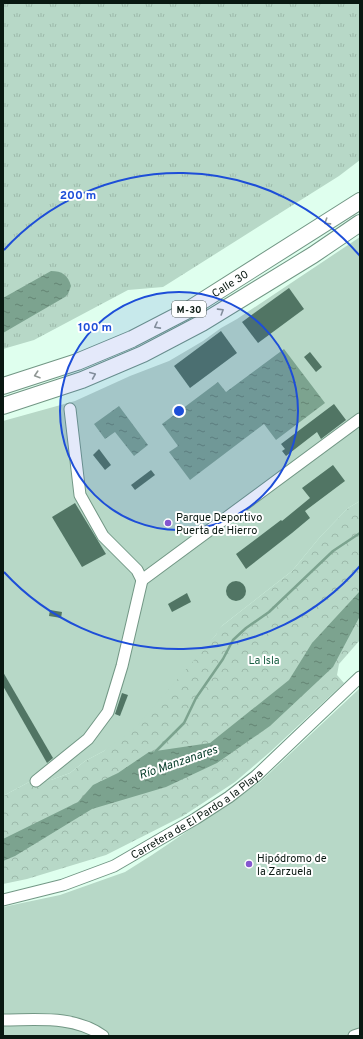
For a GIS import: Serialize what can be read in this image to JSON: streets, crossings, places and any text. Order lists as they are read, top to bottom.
{
  "streets": {
    "highway": ["Calle 30", "M-30"],
    "street": ["Carretera de El Pardo a la Playa"]
  },
  "water": ["Río Manzanares"],
  "parks": ["La Isla"],
  "places": ["Parque Deportivo Puerta de Hierro", "Hipódromo de la Zarzuela"],
  "rings": ["200 m", "100 m"]
}
